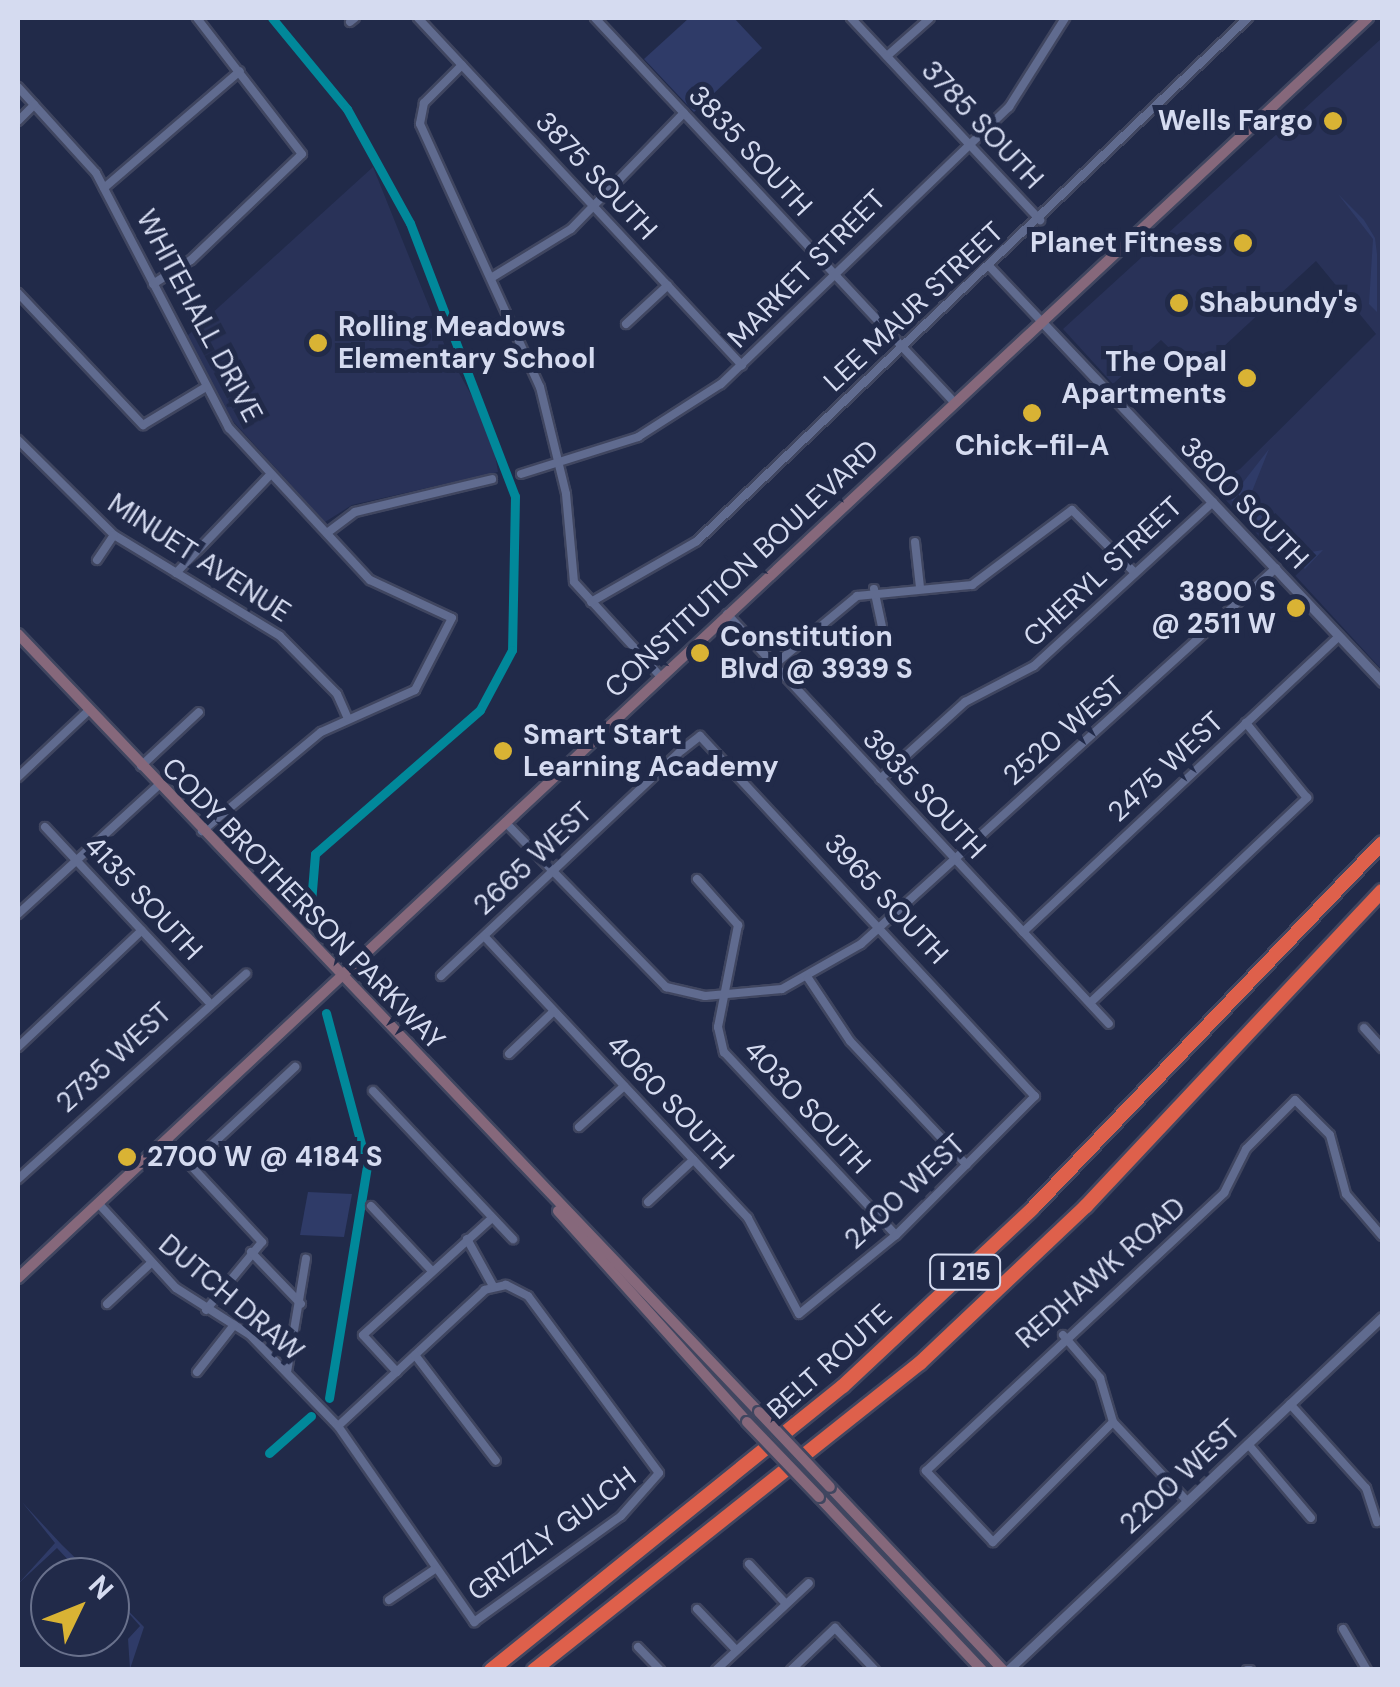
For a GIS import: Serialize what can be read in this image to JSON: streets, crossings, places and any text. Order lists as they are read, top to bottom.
{
  "streets": {
    "highway": ["I 215", "BELT ROUTE"],
    "main road": ["CONSTITUTION BOULEVARD", "CODY BROTHERSON PARKWAY"],
    "street": [
      "3785 SOUTH",
      "3835 SOUTH",
      "3875 SOUTH",
      "MARKET STREET",
      "LEE MAUR STREET",
      "WHITEHALL DRIVE",
      "3800 SOUTH",
      "MINUET AVENUE",
      "CHERYL STREET",
      "2520 WEST",
      "2475 WEST",
      "3935 SOUTH",
      "2665 WEST",
      "4135 SOUTH",
      "3965 SOUTH",
      "2735 WEST",
      "4060 SOUTH",
      "4030 SOUTH",
      "2400 WEST",
      "REDHAWK ROAD",
      "DUTCH DRAW",
      "2200 WEST",
      "GRIZZLY GULCH"
    ]
  },
  "crossings": [
    ["3785 SOUTH", "MARKET STREET"],
    ["3785 SOUTH", "LEE MAUR STREET"],
    ["3835 SOUTH", "MARKET STREET"],
    ["3835 SOUTH", "LEE MAUR STREET"],
    ["3835 SOUTH", "CONSTITUTION BOULEVARD"],
    ["3875 SOUTH", "MARKET STREET"],
    ["LEE MAUR STREET", "3800 SOUTH"],
    ["WHITEHALL DRIVE", "MINUET AVENUE"],
    ["3800 SOUTH", "CONSTITUTION BOULEVARD"],
    ["3800 SOUTH", "CHERYL STREET"],
    ["3800 SOUTH", "2520 WEST"],
    ["3800 SOUTH", "2475 WEST"],
    ["CONSTITUTION BOULEVARD", "3935 SOUTH"],
    ["CONSTITUTION BOULEVARD", "CODY BROTHERSON PARKWAY"],
    ["CONSTITUTION BOULEVARD", "DUTCH DRAW"],
    ["CHERYL STREET", "3935 SOUTH"],
    ["2520 WEST", "3935 SOUTH"],
    ["2520 WEST", "3965 SOUTH"],
    ["2475 WEST", "3935 SOUTH"],
    ["2665 WEST", "3965 SOUTH"],
    ["2665 WEST", "4060 SOUTH"],
    ["4135 SOUTH", "2735 WEST"],
    ["3965 SOUTH", "2400 WEST"],
    ["CODY BROTHERSON PARKWAY", "2200 WEST"],
    ["4060 SOUTH", "2400 WEST"],
    ["4030 SOUTH", "2400 WEST"],
    ["DUTCH DRAW", "GRIZZLY GULCH"]
  ],
  "places": [
    "Wells Fargo",
    "Planet Fitness",
    "Shabundy's",
    "Rolling Meadows Elementary School",
    "The Opal Apartments",
    "Chick-fil-A",
    "3800 S @ 2511 W",
    "Constitution Blvd @ 3939 S",
    "Smart Start Learning Academy",
    "2700 W @ 4184 S"
  ],
  "north": "top right"
}
